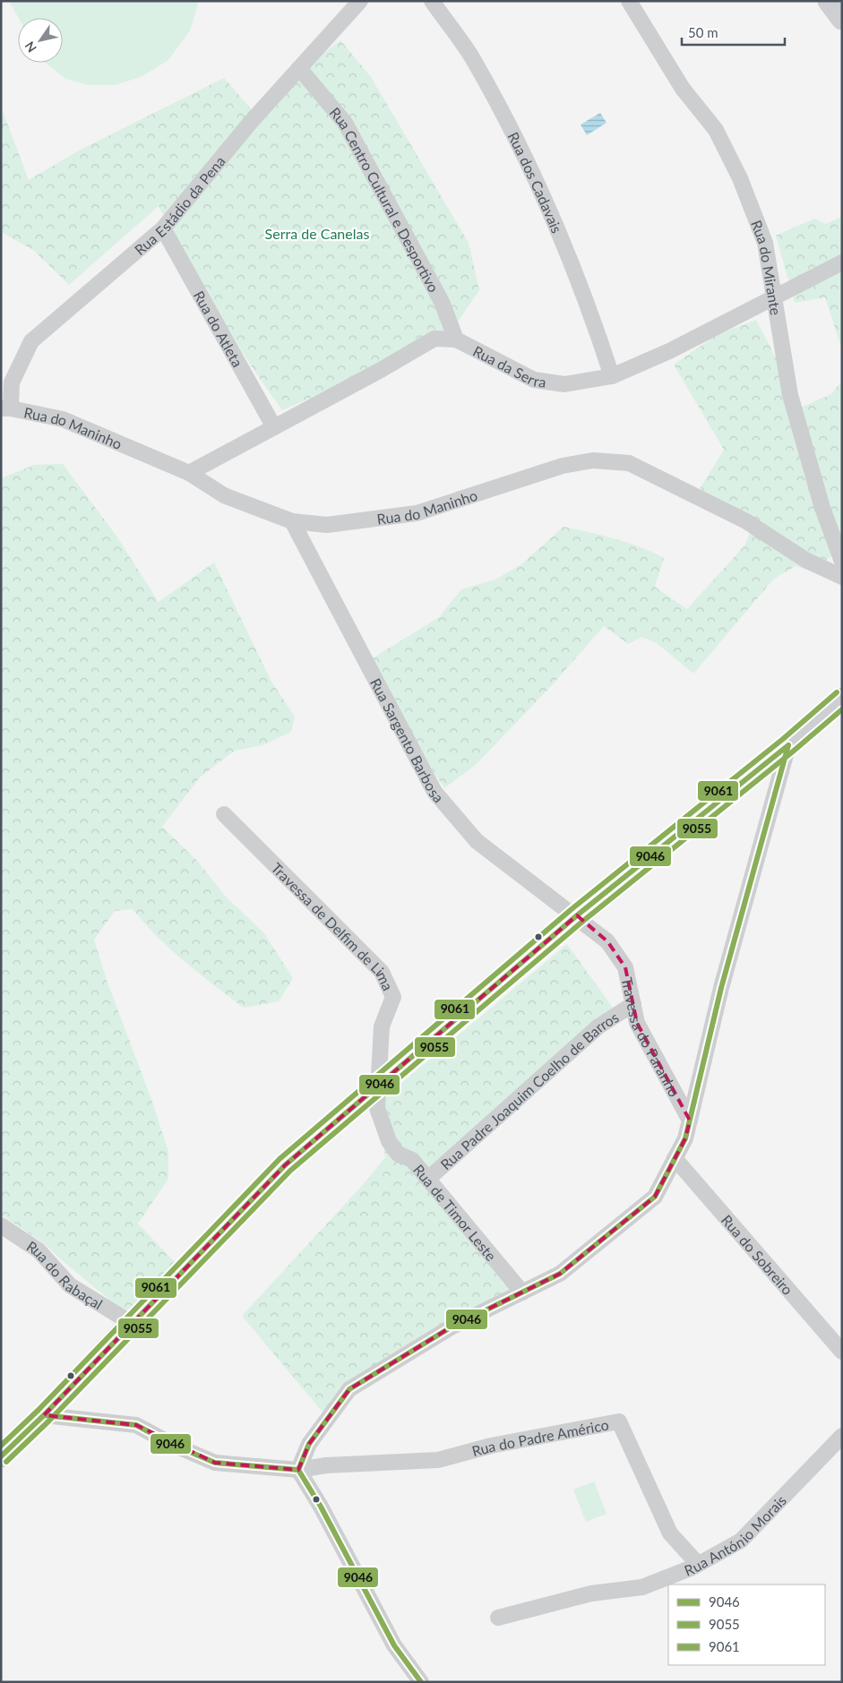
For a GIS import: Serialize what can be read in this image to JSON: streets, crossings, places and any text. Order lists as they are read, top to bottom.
{
  "streets": {
    "street": [
      "Rua dos Cadavais",
      "Rua Centro Cultural e Desportivo",
      "Rua Estádio da Pena",
      "Rua do Mirante",
      "Rua do Atleta",
      "Rua da Serra",
      "Rua do Maninho",
      "Rua Sargento Barbosa",
      "Travessa de Delfim de Lima",
      "Travessa do Paranho",
      "Rua Padre Joaquim Coelho de Barros",
      "Rua de Timor Leste",
      "Rua do Sobreiro",
      "Rua do Rabaçal",
      "Rua do Padre Américo",
      "Rua António Morais"
    ]
  },
  "crossings": [
    ["Rua dos Cadavais", "Rua da Serra"],
    ["Rua Centro Cultural e Desportivo", "Rua Estádio da Pena"],
    ["Rua Centro Cultural e Desportivo", "Rua da Serra"],
    ["Rua Estádio da Pena", "Rua do Atleta"],
    ["Rua Estádio da Pena", "Rua do Maninho"],
    ["Rua do Mirante", "Rua da Serra"],
    ["Rua do Atleta", "Rua da Serra"],
    ["Rua da Serra", "Rua do Maninho"],
    ["Rua do Maninho", "Rua Sargento Barbosa"],
    ["Rua Sargento Barbosa", "Travessa do Paranho"],
    ["Travessa de Delfim de Lima", "Rua de Timor Leste"],
    ["Travessa do Paranho", "Rua Padre Joaquim Coelho de Barros"],
    ["Rua Padre Joaquim Coelho de Barros", "Rua de Timor Leste"],
    ["Rua do Padre Américo", "Rua António Morais"]
  ],
  "parks": ["Serra de Canelas"],
  "lines": ["transit line 9061", "transit line 9055", "transit line 9046"],
  "legend": ["9046", "9055", "9061"],
  "scale_bar": "50 m",
  "north": "bottom left"
}
